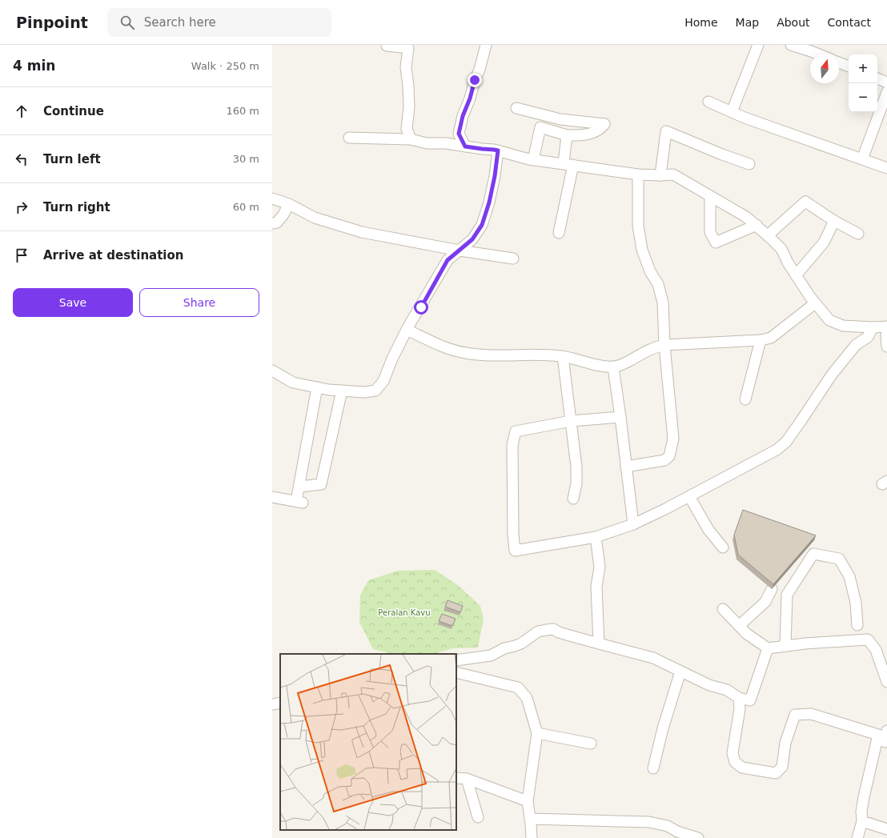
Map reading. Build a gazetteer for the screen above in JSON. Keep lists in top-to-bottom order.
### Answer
{
  "parks": ["Peralan Kavu"],
  "north": "top",
  "page": {
    "header": "Pinpoint",
    "search": "Search here",
    "nav": [
      "Home",
      "Map",
      "About",
      "Contact"
    ],
    "heading": ["4 min", "Walk · 250 m"],
    "map_buttons": ["+", "−"],
    "list": [
      ["Continue", "160 m"],
      ["Turn left", "30 m"],
      ["Turn right", "60 m"],
      "Arrive at destination"
    ],
    "buttons": ["Save", "Share"]
  }
}
